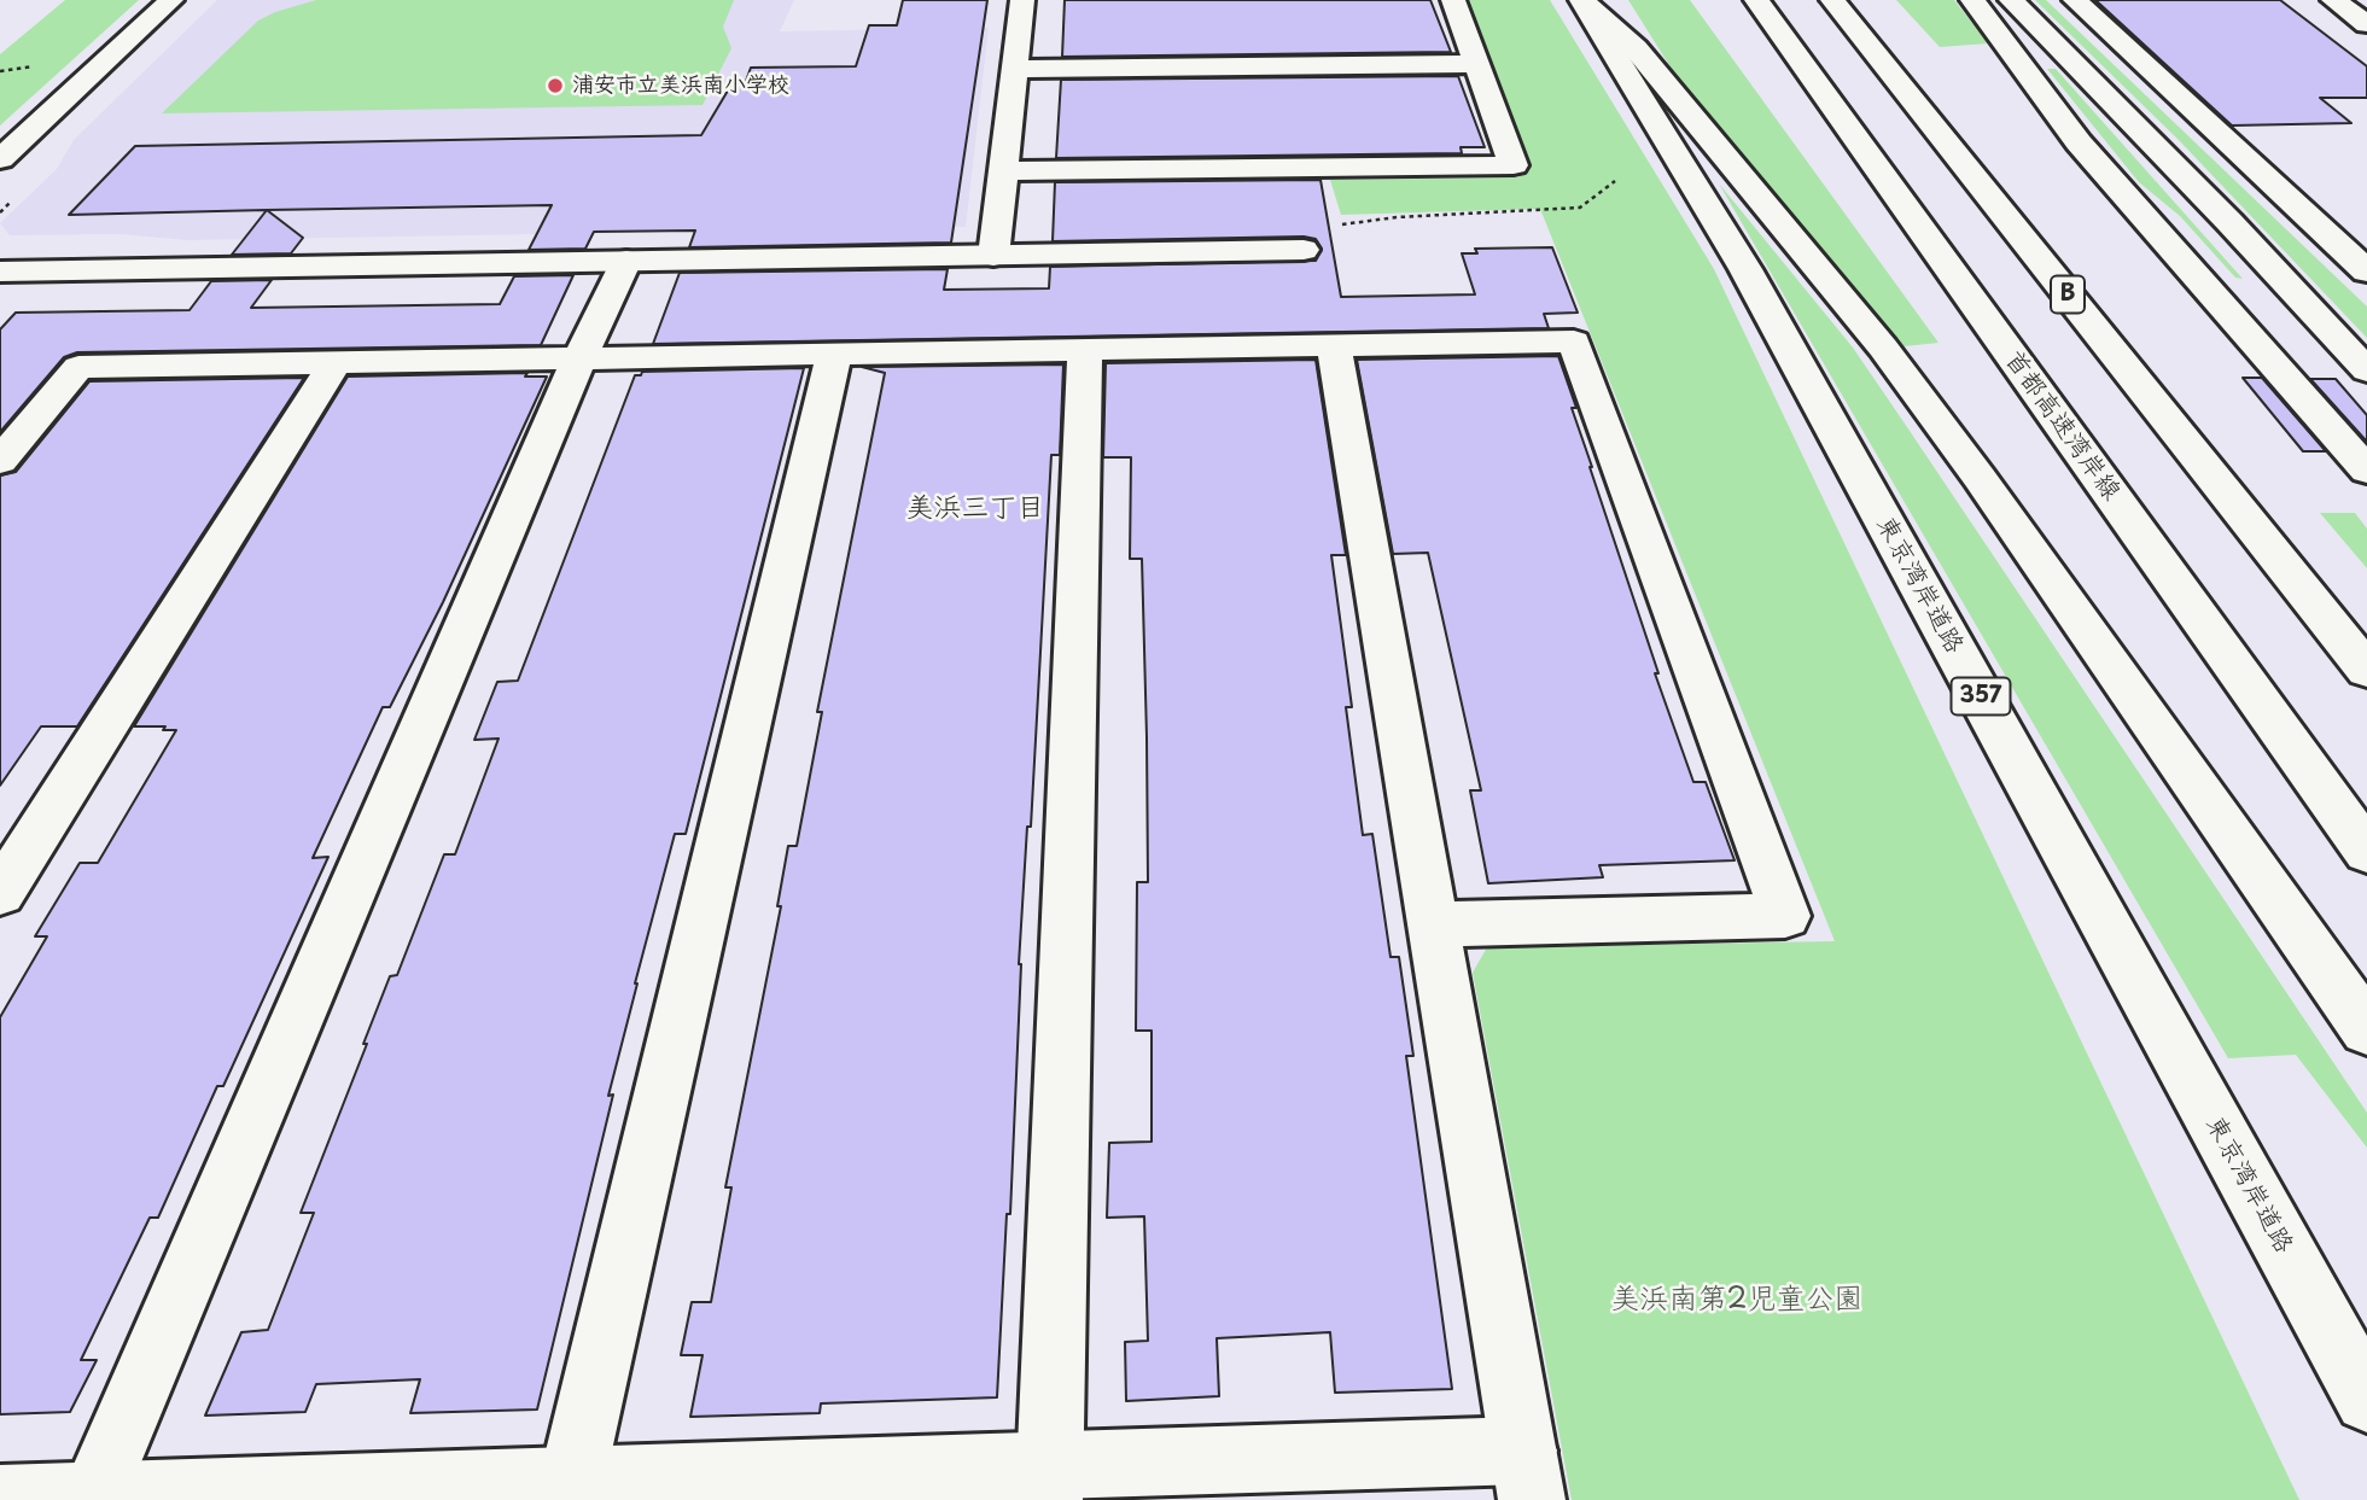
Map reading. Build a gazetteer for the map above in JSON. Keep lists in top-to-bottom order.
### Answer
{
  "streets": {
    "main road": [
      "B",
      "首都高速湾岸線",
      "東京湾岸道路",
      "357"
    ]
  },
  "districts": ["美浜三丁目"],
  "parks": ["美浜南第2児童公園"],
  "places": ["浦安市立美浜南小学校"]
}
